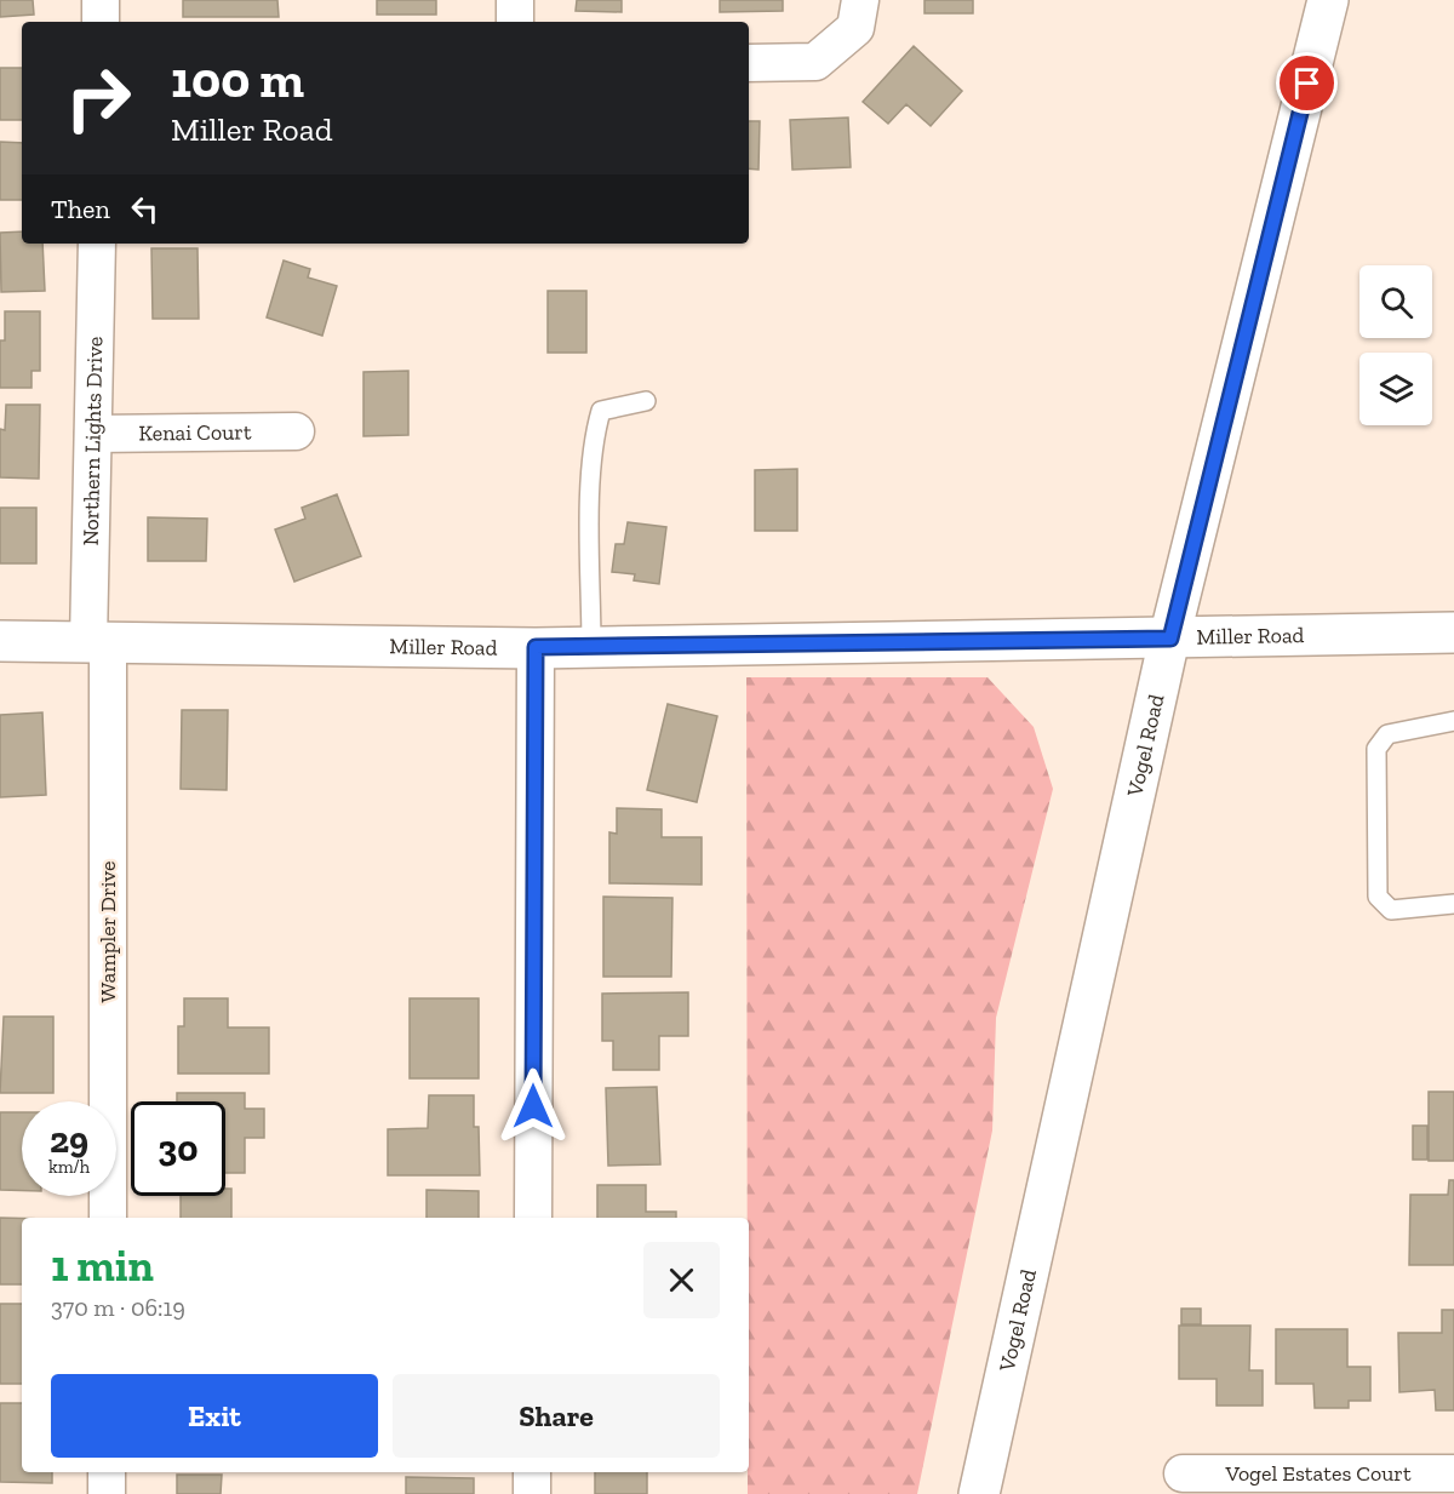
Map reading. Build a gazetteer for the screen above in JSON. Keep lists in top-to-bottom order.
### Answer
{
  "streets": {
    "main road": ["Miller Road", "Vogel Road"],
    "street": [
      "Kenai Court",
      "Northern Lights Drive",
      "Wampler Drive",
      "Vogel Estates Court"
    ]
  },
  "crossings": [
    ["Kenai Court", "Northern Lights Drive"],
    ["Northern Lights Drive", "Miller Road"],
    ["Northern Lights Drive", "Wampler Drive"],
    ["Miller Road", "Vogel Road"],
    ["Miller Road", "Wampler Drive"]
  ],
  "page": {
    "turn": ["100 m", "Miller Road"],
    "then": "Then",
    "speed": "29 km/h",
    "limit": "30",
    "heading": ["1 min", "370 m · 06:19"],
    "buttons": ["Exit", "Share"]
  }
}
